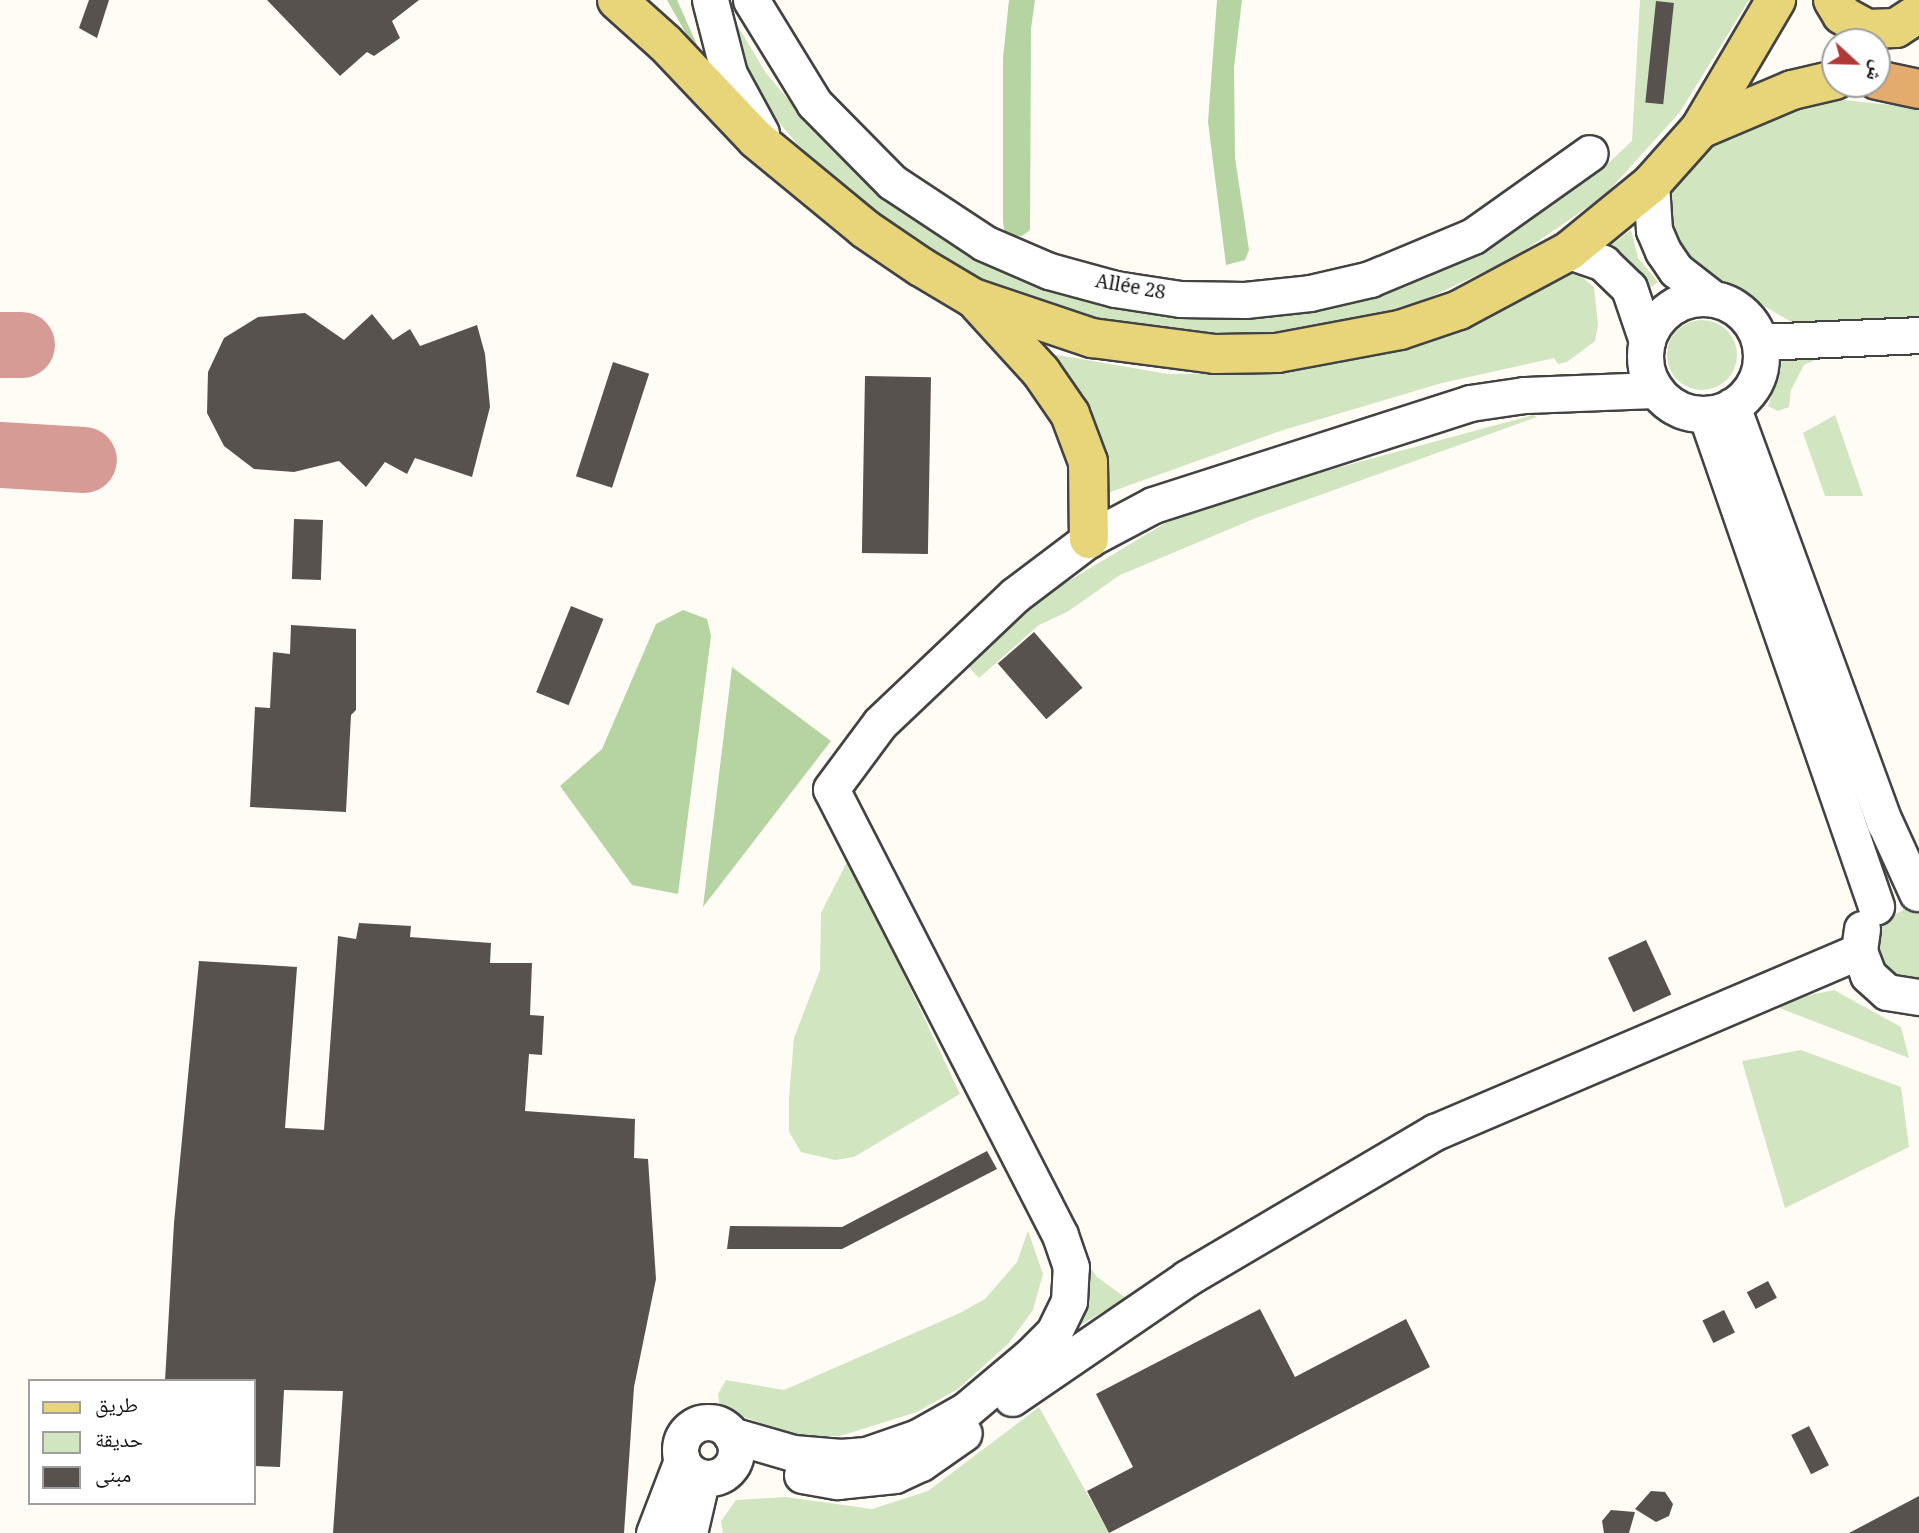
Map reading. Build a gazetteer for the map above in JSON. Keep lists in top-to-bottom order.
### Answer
{
  "streets": {
    "street": ["Allée 28"]
  },
  "legend": ["طريق", "حديقة", "مبنى"],
  "north": "right"
}
